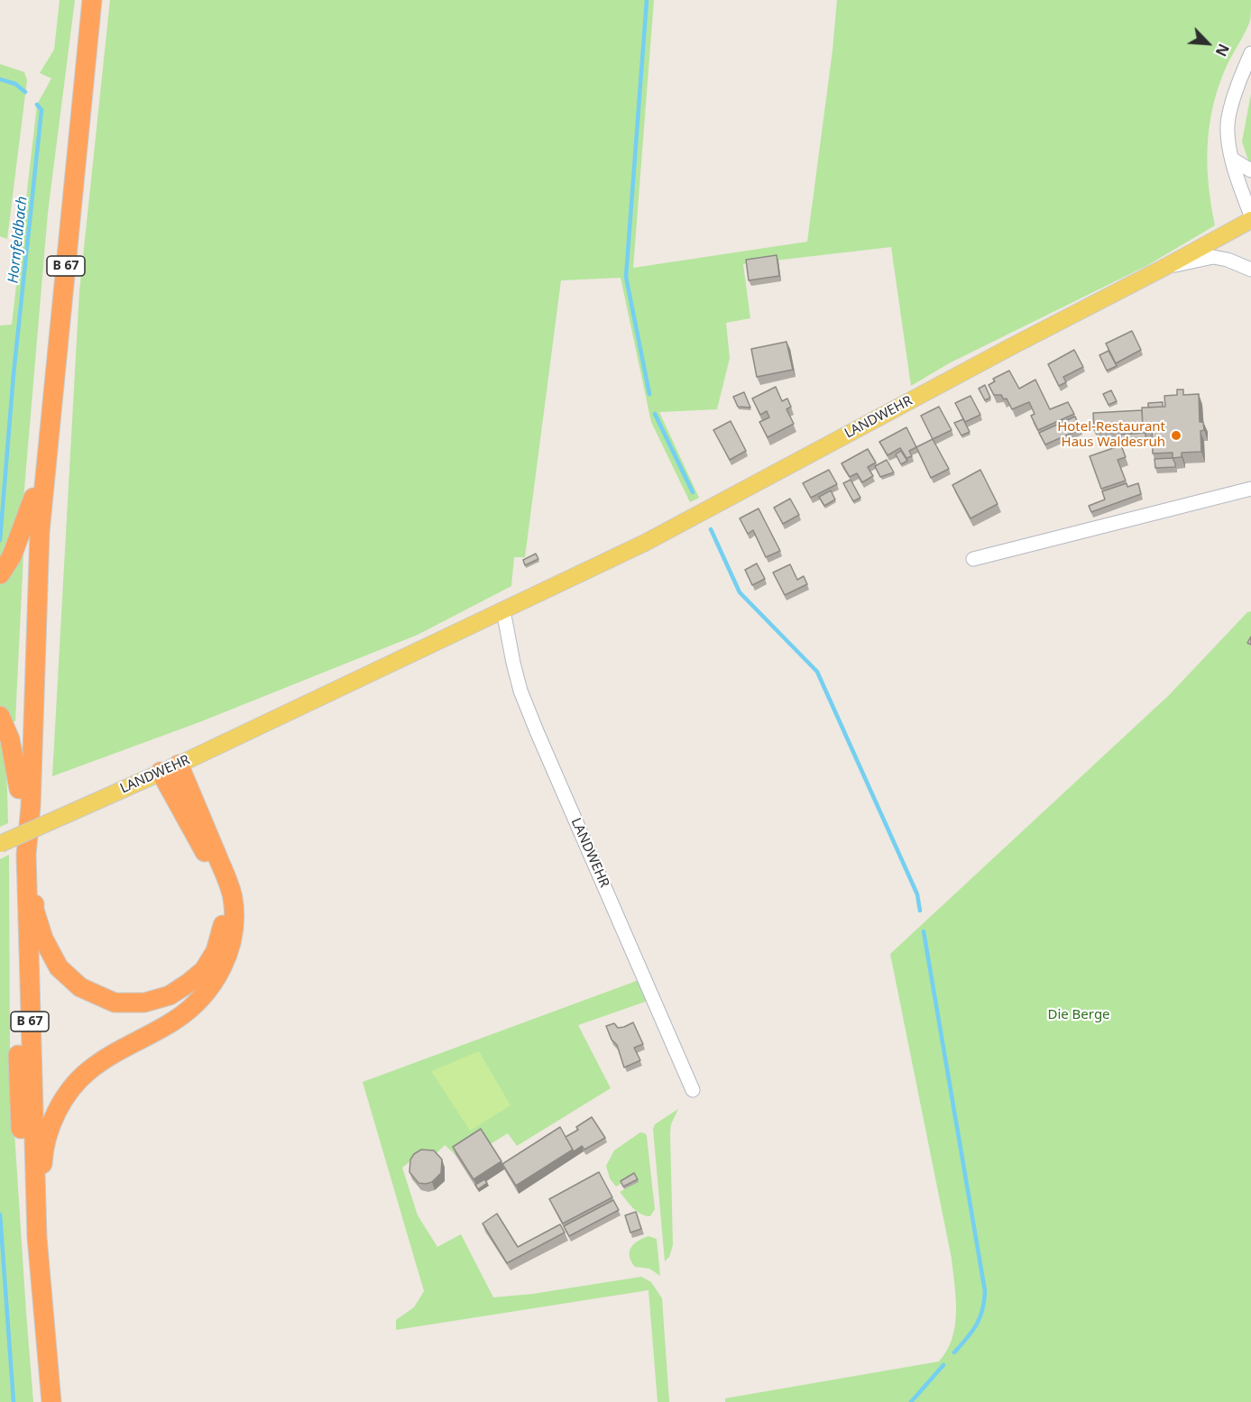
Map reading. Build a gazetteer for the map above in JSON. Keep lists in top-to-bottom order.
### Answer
{
  "streets": {
    "highway": ["B 67"],
    "main road": ["LANDWEHR"]
  },
  "water": ["Hornfeldbach"],
  "parks": ["Die Berge"],
  "places": ["Hotel-Restaurant Haus Waldesruh"],
  "north": "bottom right"
}
